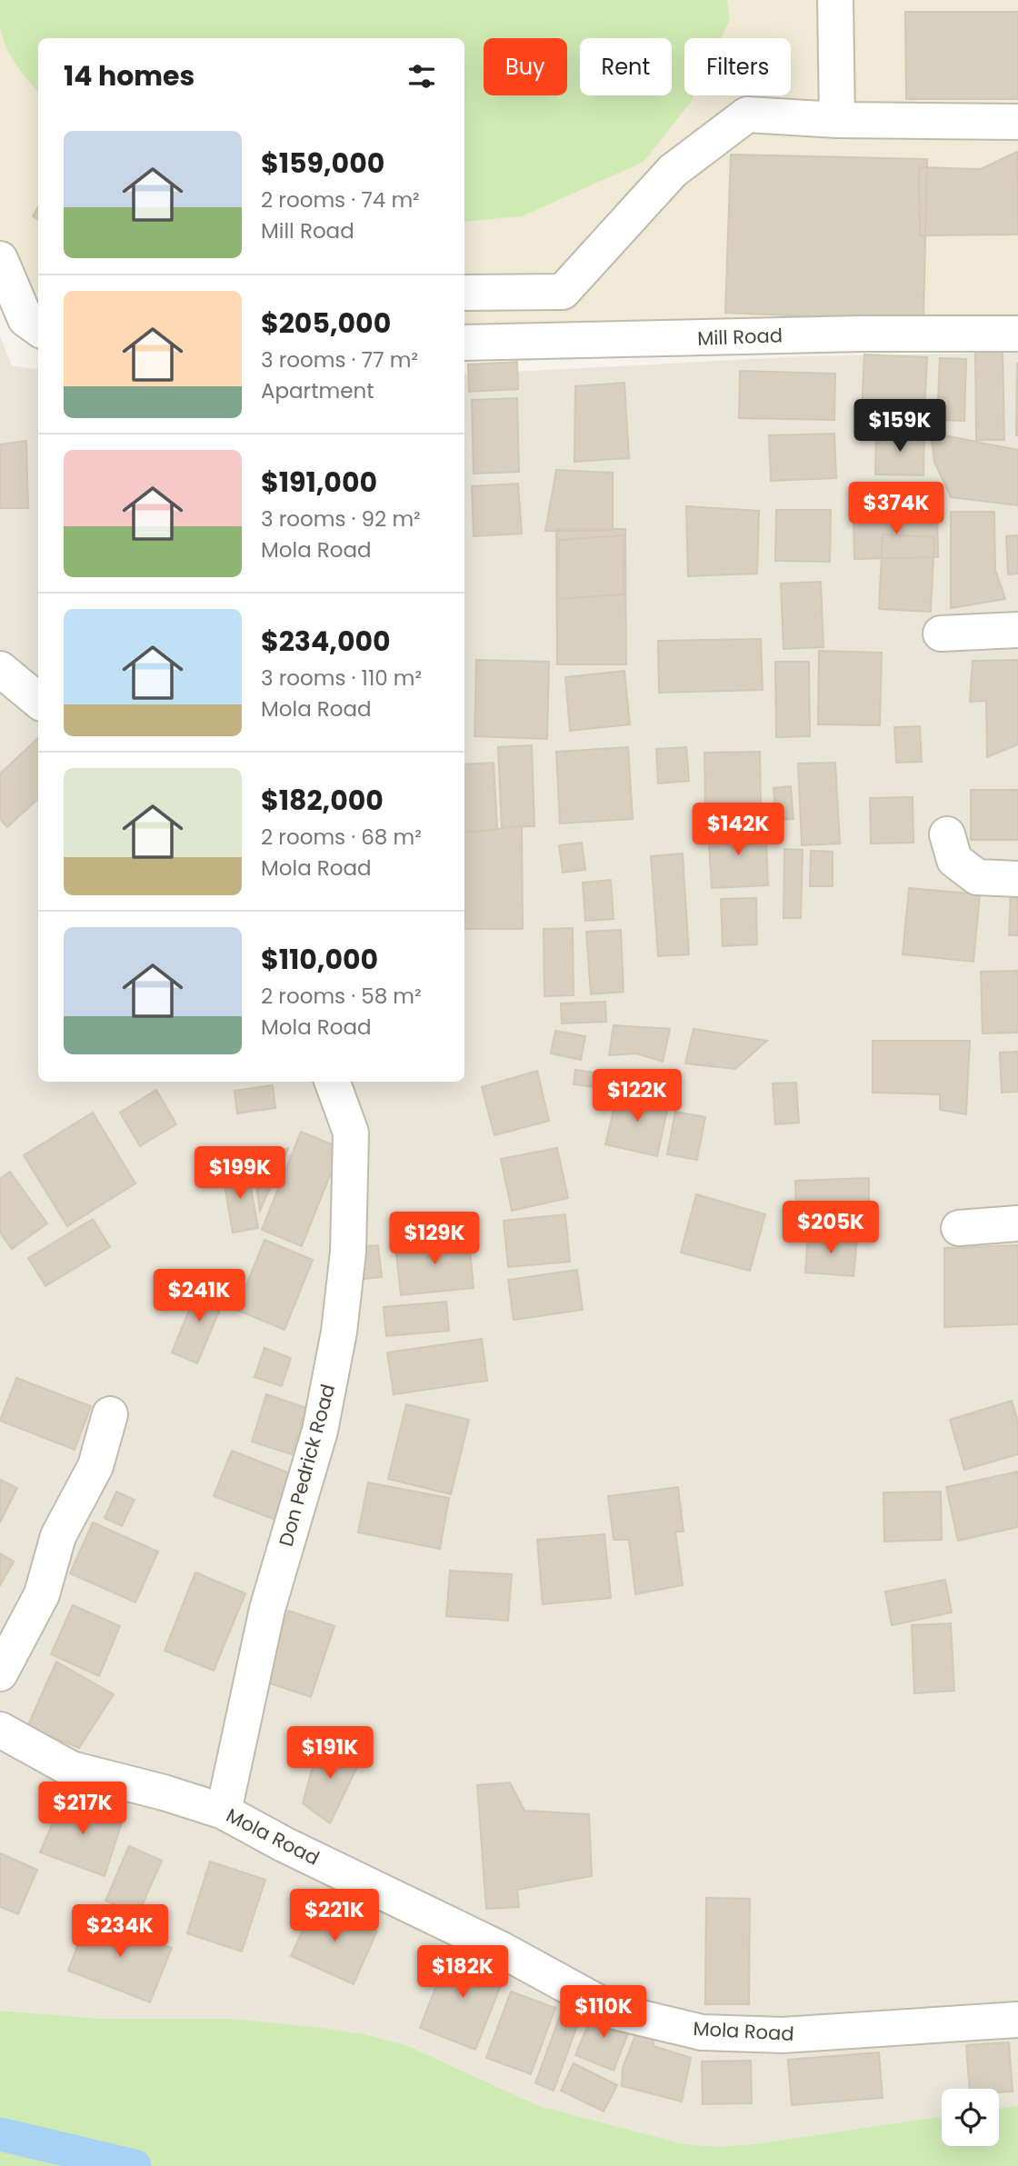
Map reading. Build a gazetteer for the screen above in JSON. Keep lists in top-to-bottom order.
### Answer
{
  "streets": {
    "street": ["Mill Road", "Don Pedrick Road", "Mola Road"]
  },
  "crossings": [
    ["Don Pedrick Road", "Mola Road"]
  ],
  "page": {
    "chip": ["Buy", "Rent", "Filters"],
    "heading": "14 homes",
    "list": [
      {
        "name": "$159,000",
        "note": "2 rooms · 74 m² · Mill Road"
      },
      {
        "name": "$205,000",
        "note": "3 rooms · 77 m² · Apartment"
      },
      {
        "name": "$191,000",
        "note": "3 rooms · 92 m² · Mola Road"
      },
      {
        "name": "$234,000",
        "note": "3 rooms · 110 m² · Mola Road"
      },
      {
        "name": "$182,000",
        "note": "2 rooms · 68 m² · Mola Road"
      },
      {
        "name": "$110,000",
        "note": "2 rooms · 58 m² · Mola Road"
      }
    ],
    "price": [
      "$159K",
      "$374K",
      "$142K",
      "$122K",
      "$199K",
      "$205K",
      "$129K",
      "$241K",
      "$191K",
      "$217K",
      "$221K",
      "$234K",
      "$182K",
      "$110K"
    ]
  }
}
